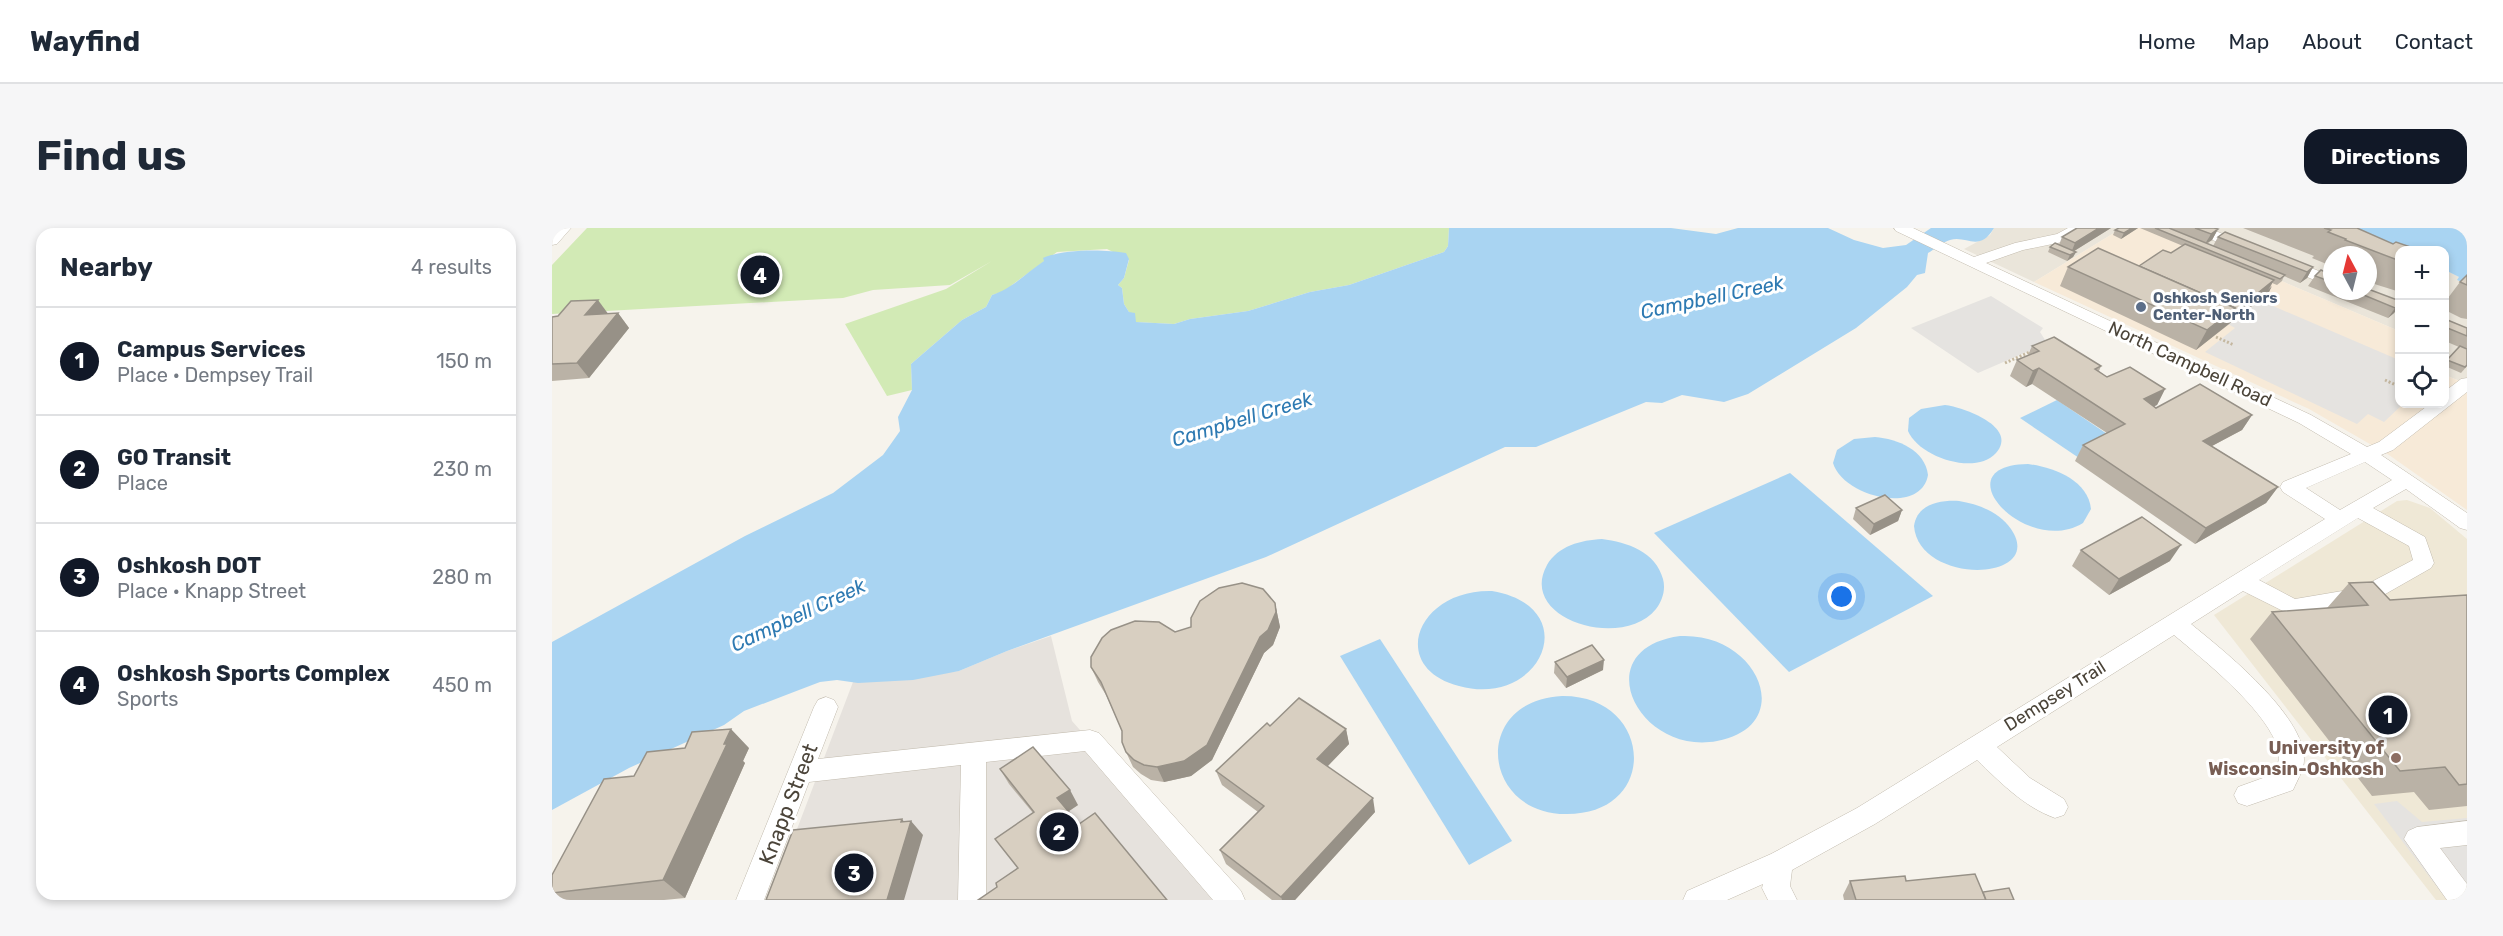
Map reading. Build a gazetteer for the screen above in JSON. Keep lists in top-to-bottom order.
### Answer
{
  "streets": {
    "street": ["North Campbell Road", "Dempsey Trail", "Knapp Street"]
  },
  "crossings": [
    ["North Campbell Road", "Dempsey Trail"]
  ],
  "water": ["Campbell Creek"],
  "places": ["Oshkosh Seniors Center-North", "University of Wisconsin-Oshkosh"],
  "north": "top",
  "page": {
    "header": "Wayfind",
    "nav": [
      "Home",
      "Map",
      "About",
      "Contact"
    ],
    "buttons": "Directions",
    "title": "Find us",
    "heading": ["Nearby", "4 results"],
    "map_buttons": ["+", "−"],
    "pins": [
      "4",
      "1",
      "2",
      "3"
    ],
    "list": [
      {
        "mark": "1",
        "name": "Campus Services",
        "note": "Place · Dempsey Trail",
        "value": "150 m"
      },
      {
        "mark": "2",
        "name": "GO Transit",
        "note": "Place",
        "value": "230 m"
      },
      {
        "mark": "3",
        "name": "Oshkosh DOT",
        "note": "Place · Knapp Street",
        "value": "280 m"
      },
      {
        "mark": "4",
        "name": "Oshkosh Sports Complex",
        "note": "Sports",
        "value": "450 m"
      }
    ]
  }
}
